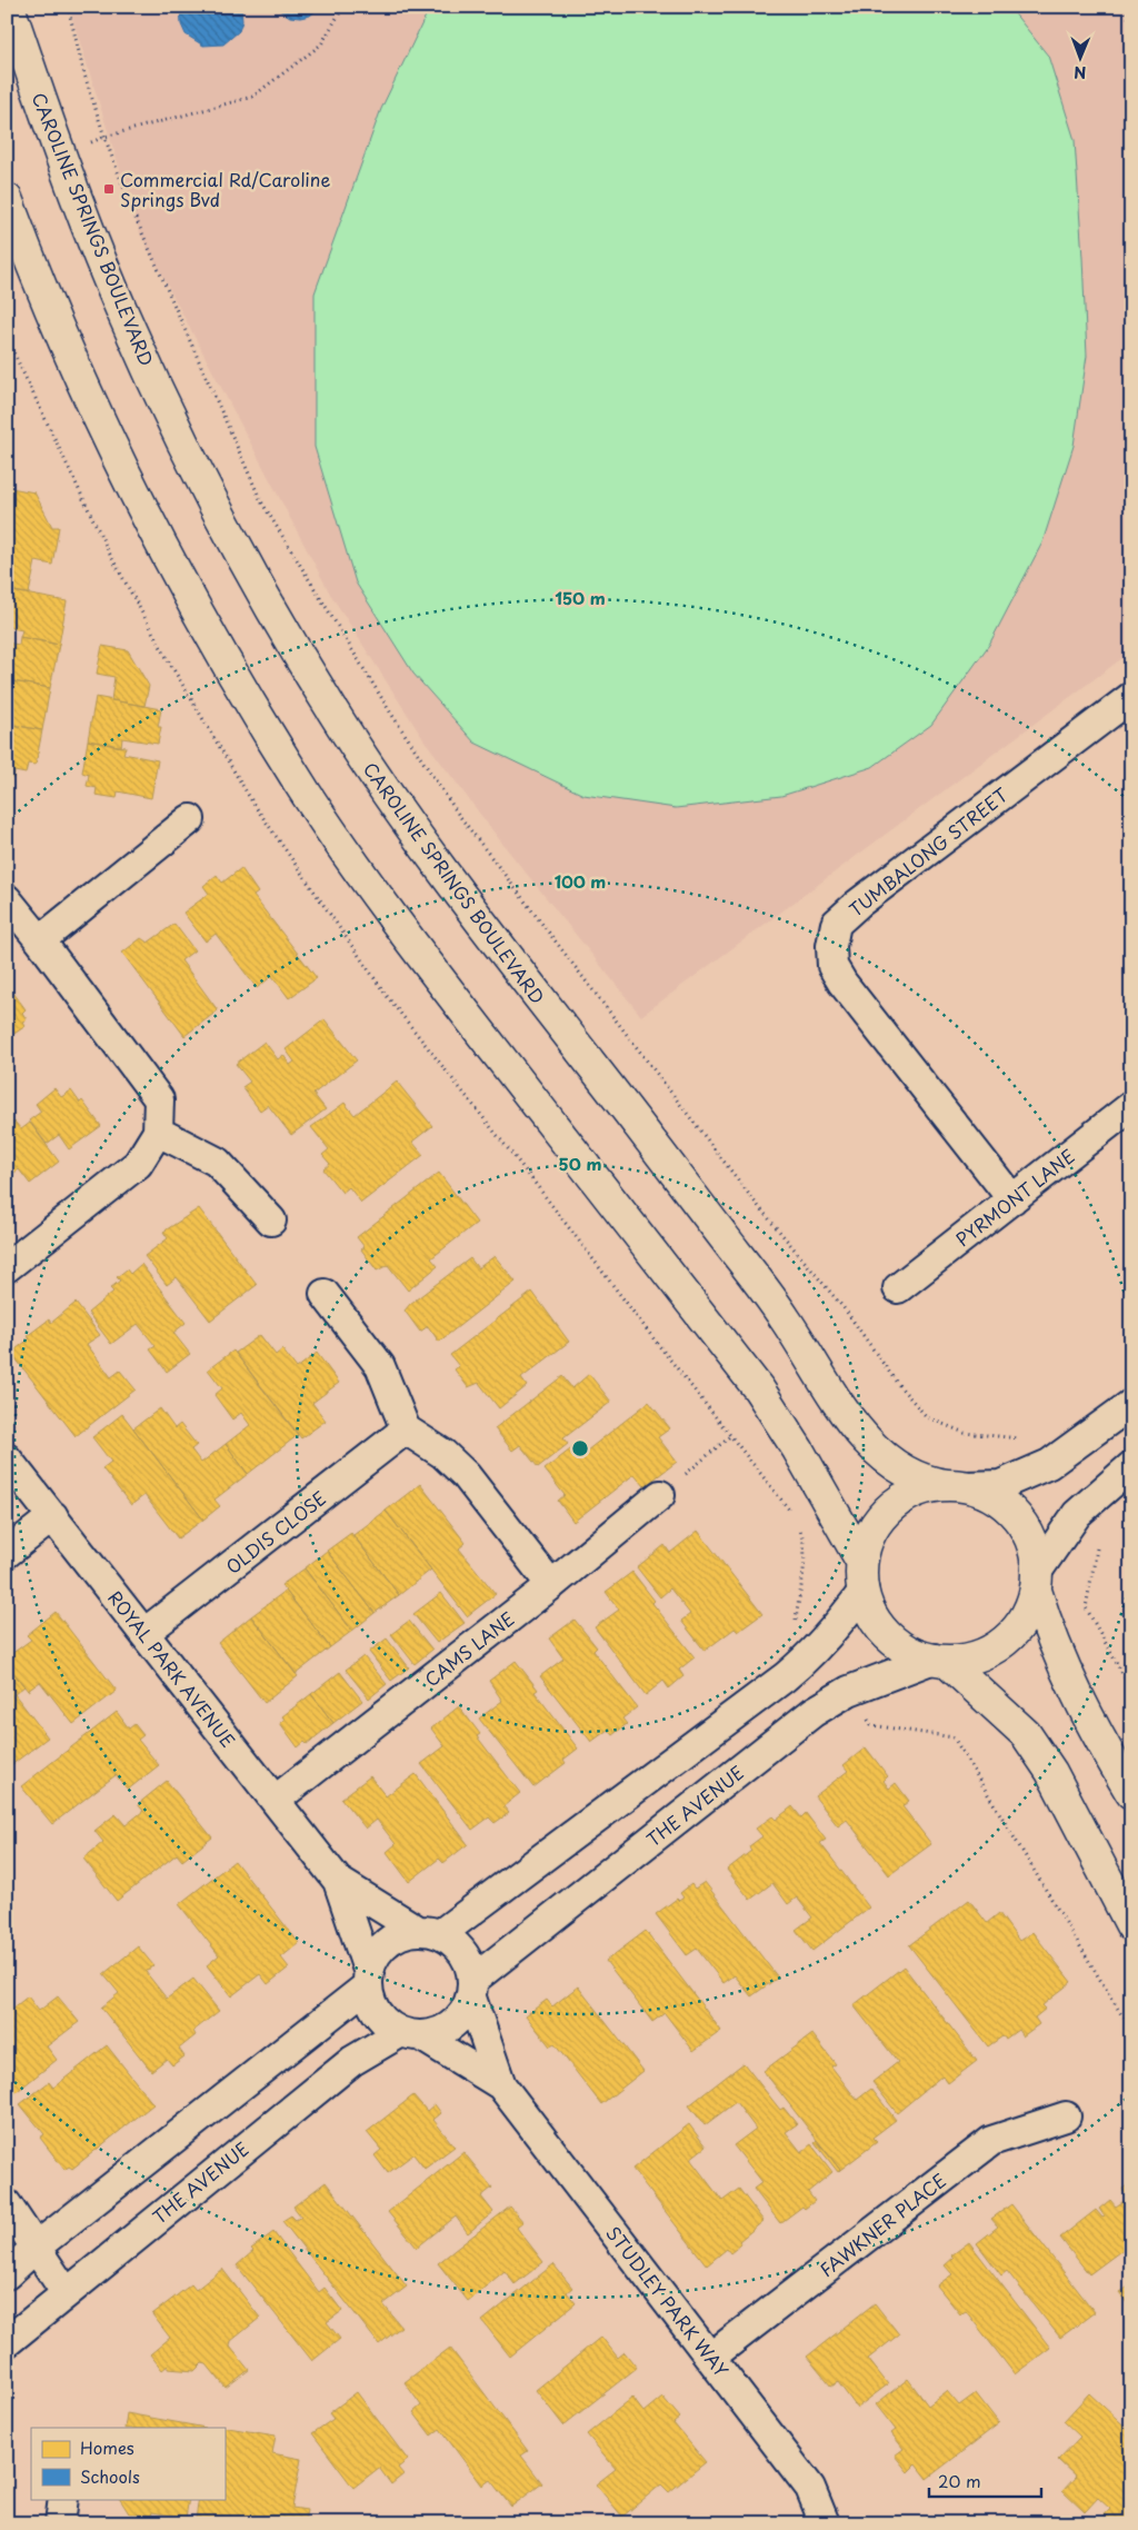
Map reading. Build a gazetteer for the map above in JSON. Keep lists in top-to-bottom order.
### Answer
{
  "streets": {
    "main road": ["CAROLINE SPRINGS BOULEVARD"],
    "street": [
      "TUMBALONG STREET",
      "PYRMONT LANE",
      "OLDIS CLOSE",
      "CAMS LANE",
      "ROYAL PARK AVENUE",
      "THE AVENUE",
      "FAWKNER PLACE",
      "STUDLEY PARK WAY"
    ]
  },
  "crossings": [
    ["CAROLINE SPRINGS BOULEVARD", "THE AVENUE"],
    ["TUMBALONG STREET", "PYRMONT LANE"],
    ["OLDIS CLOSE", "ROYAL PARK AVENUE"],
    ["CAMS LANE", "ROYAL PARK AVENUE"],
    ["ROYAL PARK AVENUE", "THE AVENUE"],
    ["ROYAL PARK AVENUE", "STUDLEY PARK WAY"],
    ["THE AVENUE", "STUDLEY PARK WAY"],
    ["FAWKNER PLACE", "STUDLEY PARK WAY"]
  ],
  "places": {
    "transit": ["Commercial Rd/Caroline Springs Bvd"]
  },
  "legend": ["Homes", "Schools"],
  "scale_bar": "20 m",
  "north": "bottom",
  "rings": ["150 m", "100 m", "50 m"]
}
